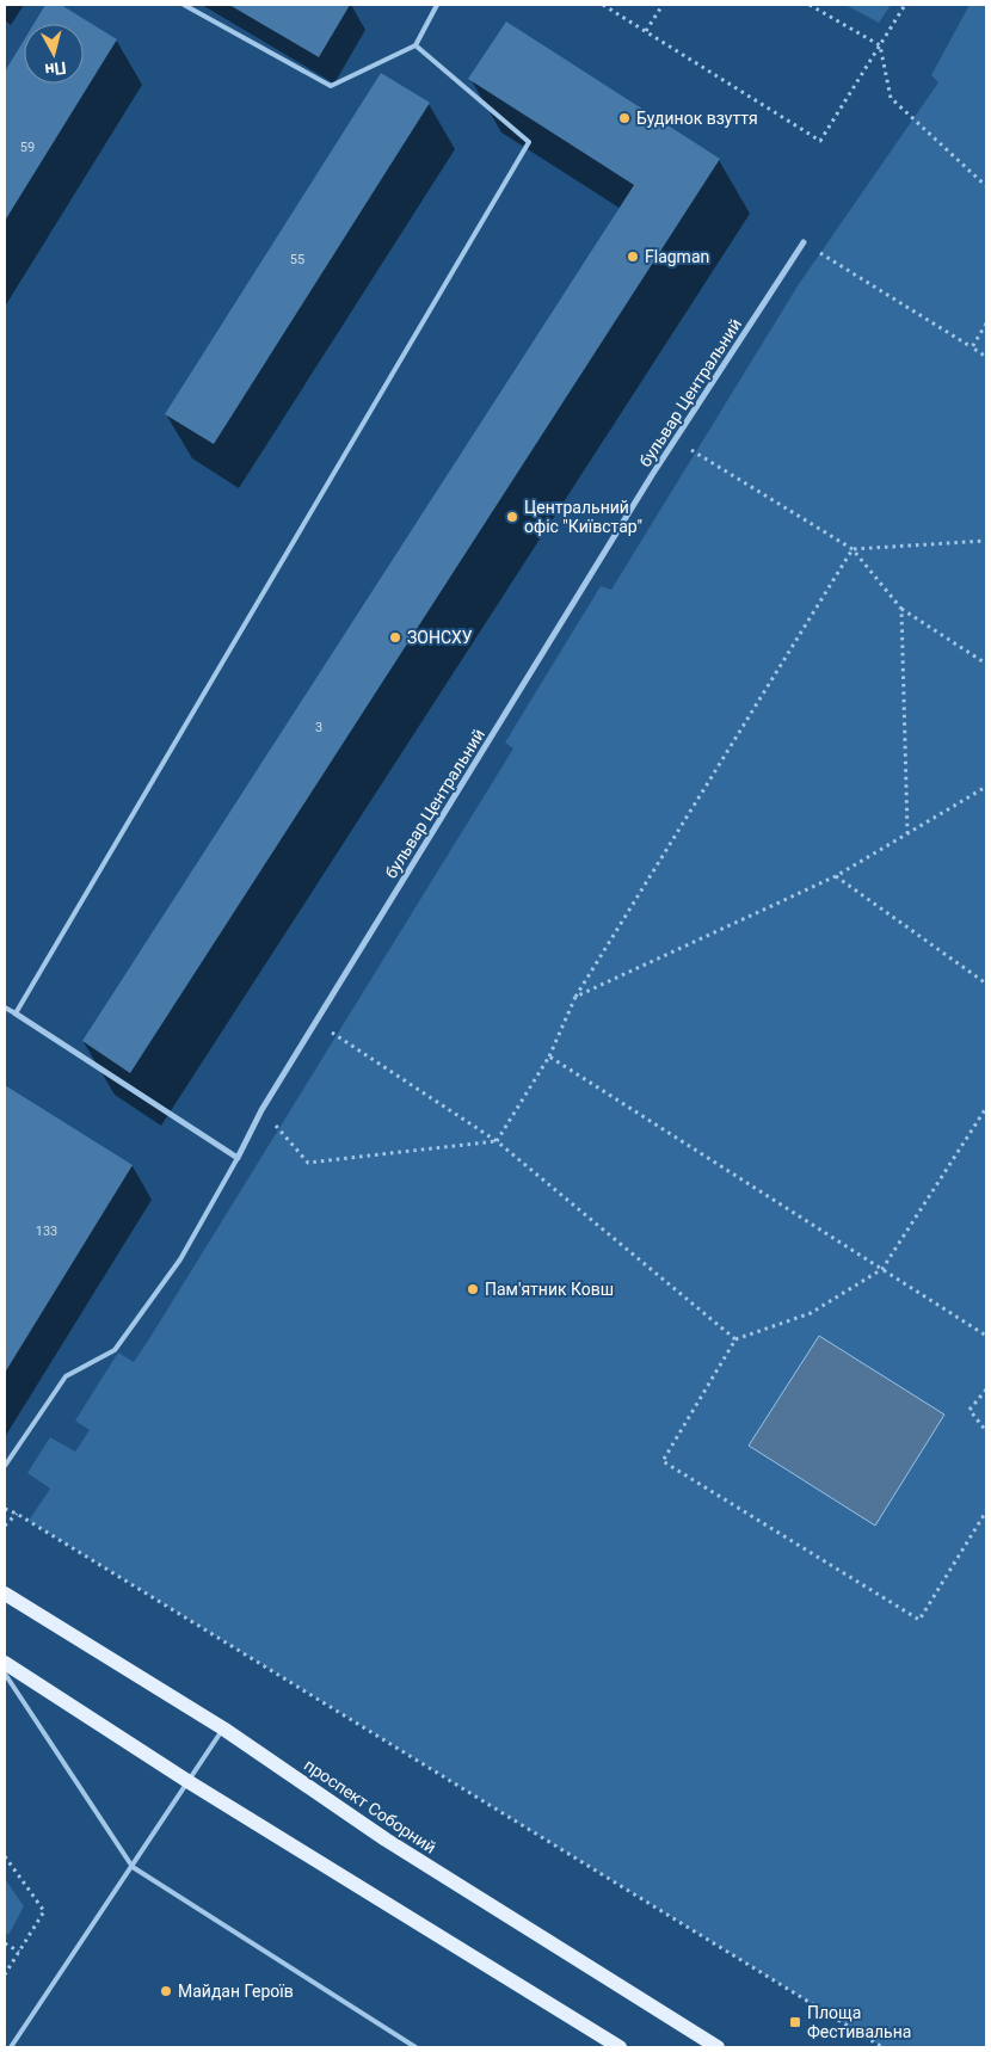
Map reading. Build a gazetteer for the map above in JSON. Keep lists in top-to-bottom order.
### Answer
{
  "streets": {
    "main road": ["проспект Соборний"],
    "street": ["бульвар Центральний"]
  },
  "places": {
    "other": [
      "Будинок взуття",
      "Flagman",
      "Центральний офіс \"Київстар\"",
      "ЗОНСХУ",
      "Пам'ятник Ковш",
      "Майдан Героїв"
    ],
    "transit": ["Площа Фестивальна"]
  },
  "house_numbers": [
    "59",
    "55",
    "3",
    "133"
  ],
  "north": "bottom"
}
